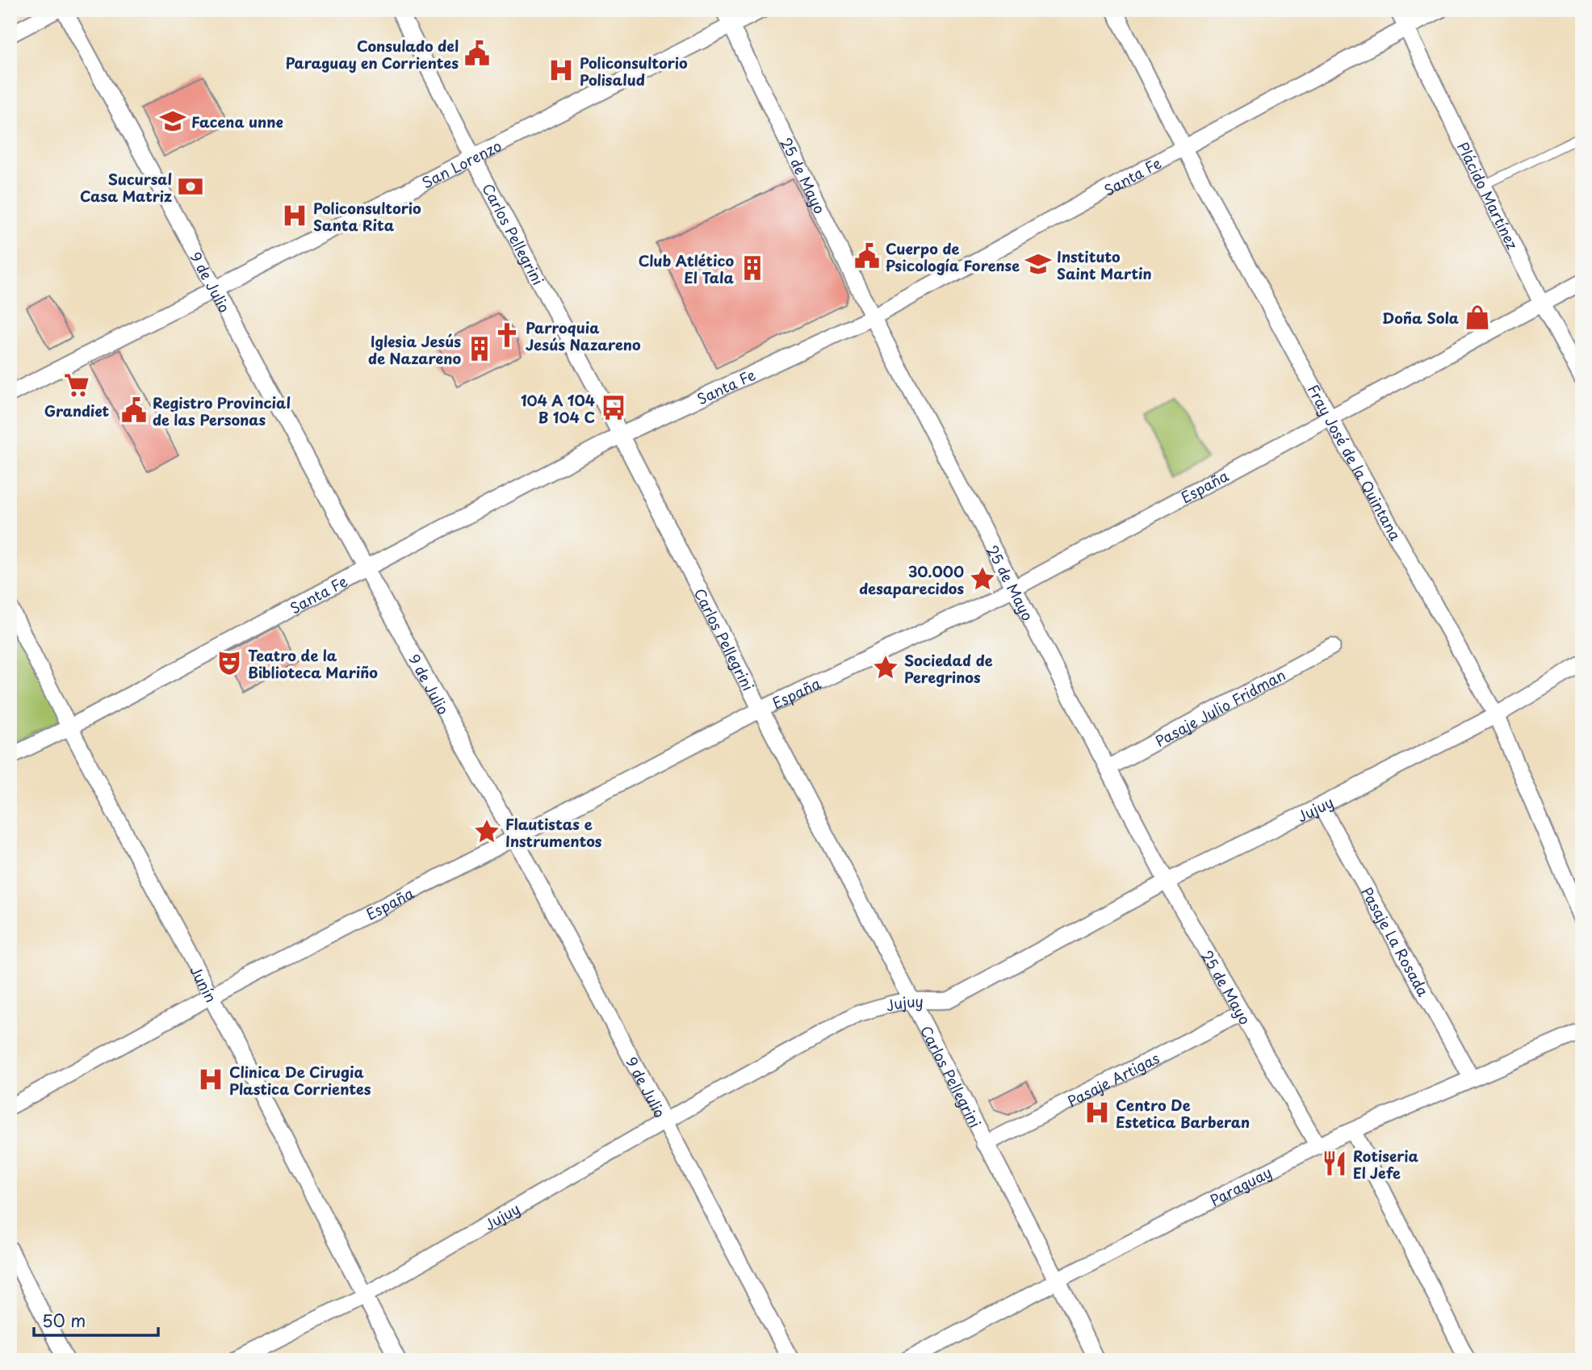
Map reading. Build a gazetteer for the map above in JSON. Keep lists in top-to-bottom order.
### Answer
{
  "streets": {
    "street": [
      "San Lorenzo",
      "25 de Mayo",
      "Santa Fe",
      "Plácido Martínez",
      "Carlos Pellegrini",
      "9 de Julio",
      "Fray José de la Quintana",
      "España",
      "Pasaje Julio Fridman",
      "Jujuy",
      "Pasaje La Rosada",
      "Junín",
      "Pasaje Artigas",
      "Paraguay"
    ]
  },
  "crossings": [
    ["San Lorenzo", "25 de Mayo"],
    ["San Lorenzo", "Carlos Pellegrini"],
    ["San Lorenzo", "9 de Julio"],
    ["25 de Mayo", "Santa Fe"],
    ["25 de Mayo", "España"],
    ["25 de Mayo", "Pasaje Julio Fridman"],
    ["25 de Mayo", "Jujuy"],
    ["25 de Mayo", "Pasaje Artigas"],
    ["25 de Mayo", "Paraguay"],
    ["Santa Fe", "Plácido Martínez"],
    ["Santa Fe", "Carlos Pellegrini"],
    ["Santa Fe", "9 de Julio"],
    ["Santa Fe", "Fray José de la Quintana"],
    ["Santa Fe", "Junín"],
    ["Plácido Martínez", "España"],
    ["Carlos Pellegrini", "España"],
    ["Carlos Pellegrini", "Jujuy"],
    ["Carlos Pellegrini", "Pasaje Artigas"],
    ["Carlos Pellegrini", "Paraguay"],
    ["9 de Julio", "España"],
    ["9 de Julio", "Jujuy"],
    ["Fray José de la Quintana", "España"],
    ["Fray José de la Quintana", "Jujuy"],
    ["España", "Junín"],
    ["Jujuy", "Pasaje La Rosada"],
    ["Jujuy", "Junín"],
    ["Pasaje La Rosada", "Paraguay"]
  ],
  "places": {
    "public building": ["Consulado del Paraguay en Corrientes", "Cuerpo de Psicología Forense", "Registro Provincial de las Personas"],
    "hospital": [
      "Policonsultorio Polisalud",
      "Policonsultorio Santa Rita",
      "Clinica De Cirugia Plastica Corrientes",
      "Centro De Estetica Barberan"
    ],
    "school or university": ["Facena unne", "Instituto Saint Martin"],
    "bank": ["Sucursal Casa Matriz"],
    "building": ["Club Atlético El Tala", "Iglesia Jesús de Nazareno"],
    "shop": ["Doña Sola"],
    "church": ["Parroquia Jesús Nazareno"],
    "supermarket": ["Grandiet"],
    "bus stop": ["104 A 104 B 104 C"],
    "place": ["30.000 desaparecidos", "Sociedad de Peregrinos", "Flautistas e Instrumentos"],
    "theatre": ["Teatro de la Biblioteca Mariño"],
    "restaurant": ["Rotiseria El Jefe"]
  },
  "scale_bar": "50 m"
}
